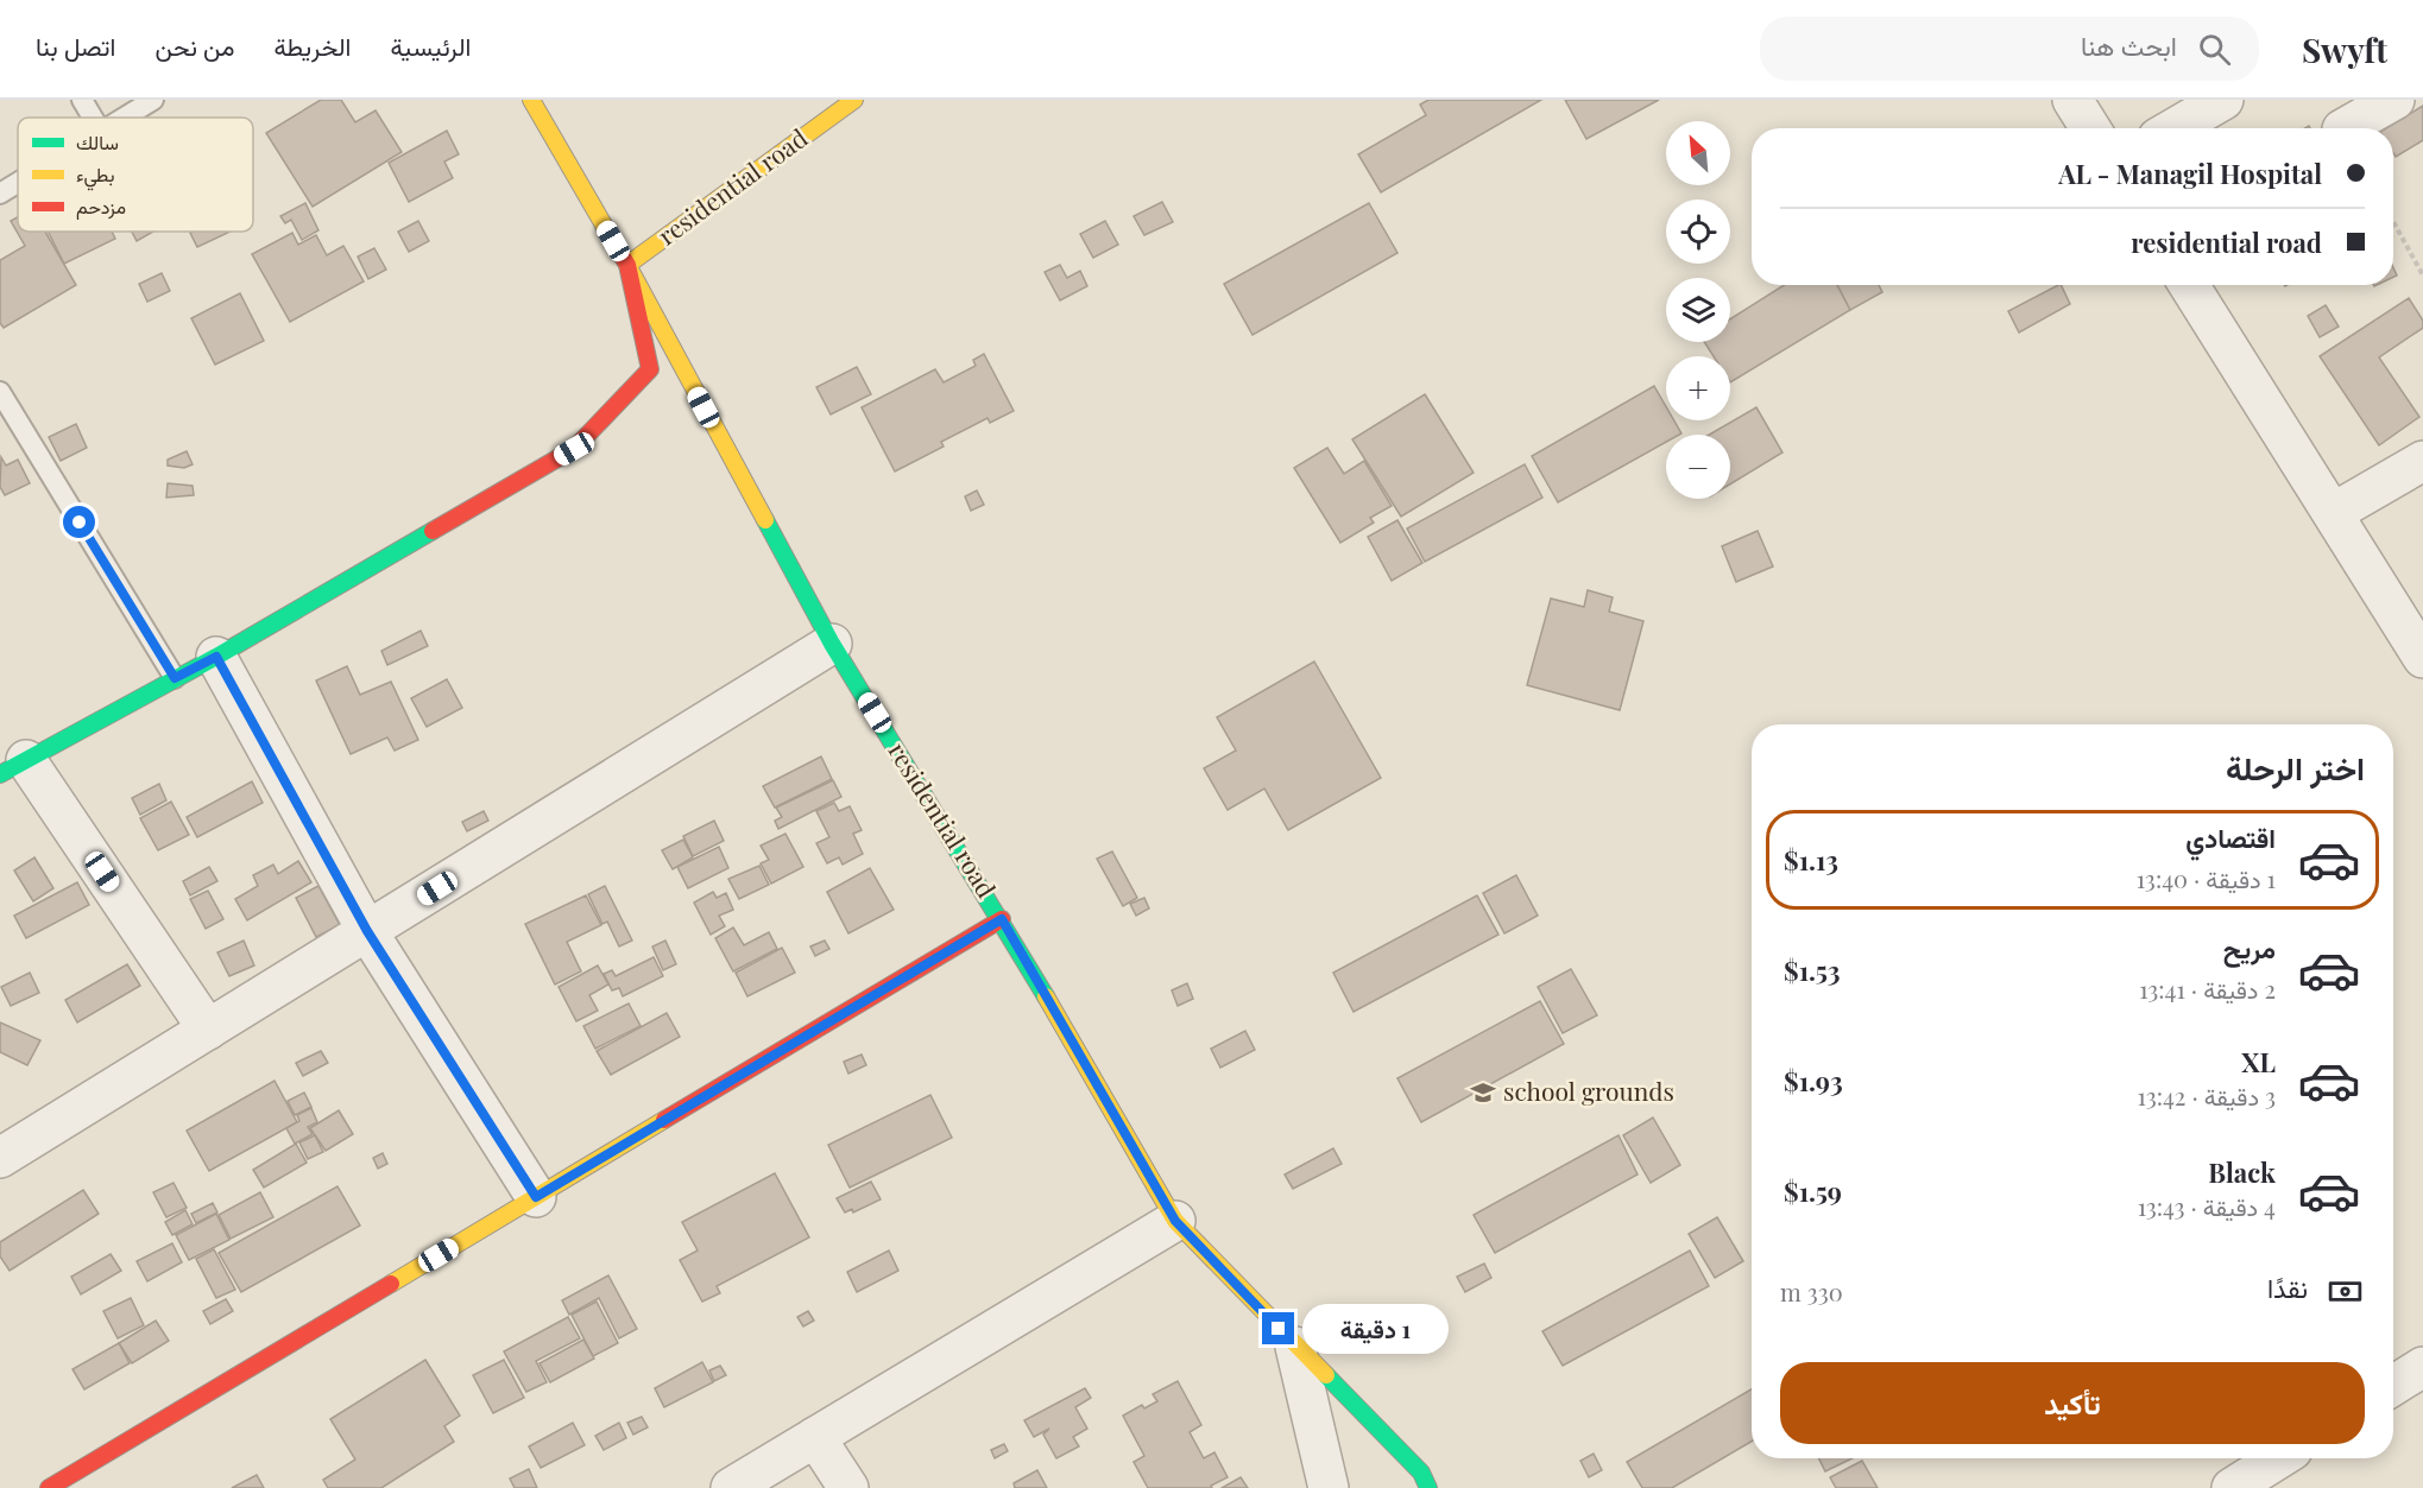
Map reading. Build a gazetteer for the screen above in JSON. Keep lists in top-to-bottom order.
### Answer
{
  "streets": {
    "street": ["residential road"]
  },
  "places": {
    "school or university": ["school grounds"]
  },
  "legend": ["سالك", "بطيء", "مزدحم"],
  "north": "top left",
  "page": {
    "header": "Swyft",
    "search": "ابحث هنا",
    "nav": [
      "الرئيسية",
      "الخريطة",
      "من نحن",
      "اتصل بنا"
    ],
    "map_buttons": ["+", "−"],
    "banner": ["AL - Managil Hospital", "residential road"],
    "heading": "اختر الرحلة",
    "list": [
      {
        "name": "اقتصادي",
        "note": "1 دقيقة · 13:40",
        "value": "$1.13"
      },
      {
        "name": "مريح",
        "note": "2 دقيقة · 13:41",
        "value": "$1.53"
      },
      {
        "name": "XL",
        "note": "3 دقيقة · 13:42",
        "value": "$1.93"
      },
      {
        "name": "Black",
        "note": "4 دقيقة · 13:43",
        "value": "$1.59"
      }
    ],
    "pay": ["نقدًا", "330 m"],
    "bubble": "1 دقيقة",
    "buttons": "تأكيد"
  }
}
